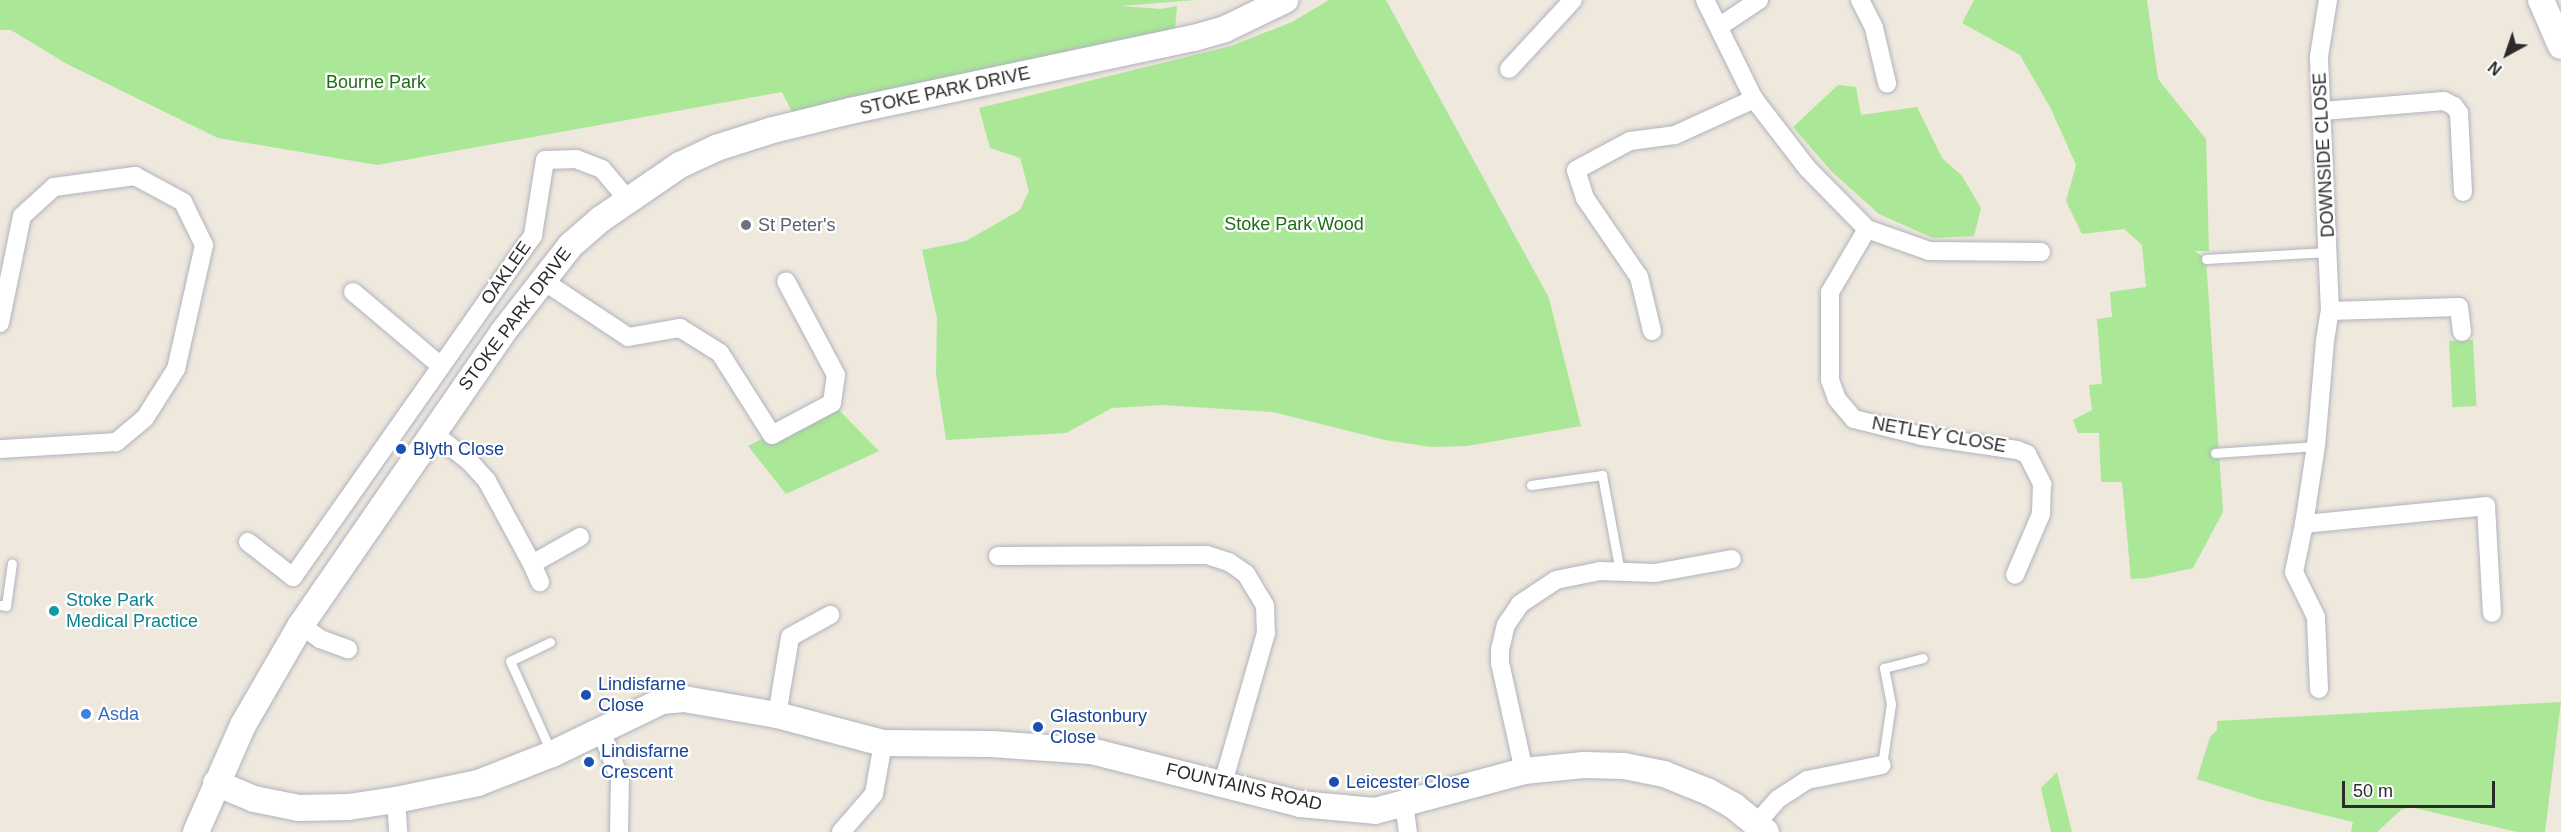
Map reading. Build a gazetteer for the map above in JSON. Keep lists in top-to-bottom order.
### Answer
{
  "streets": {
    "street": [
      "STOKE PARK DRIVE",
      "DOWNSIDE CLOSE",
      "OAKLEE",
      "NETLEY CLOSE",
      "FOUNTAINS ROAD"
    ]
  },
  "crossings": [
    ["STOKE PARK DRIVE", "OAKLEE"],
    ["STOKE PARK DRIVE", "FOUNTAINS ROAD"]
  ],
  "parks": ["Bourne Park", "Stoke Park Wood"],
  "places": [
    "St Peter's",
    "Blyth Close",
    "Stoke Park Medical Practice",
    "Lindisfarne Close",
    "Asda",
    "Glastonbury Close",
    "Lindisfarne Crescent",
    "Leicester Close"
  ],
  "scale_bar": "50 m",
  "north": "bottom left"
}
